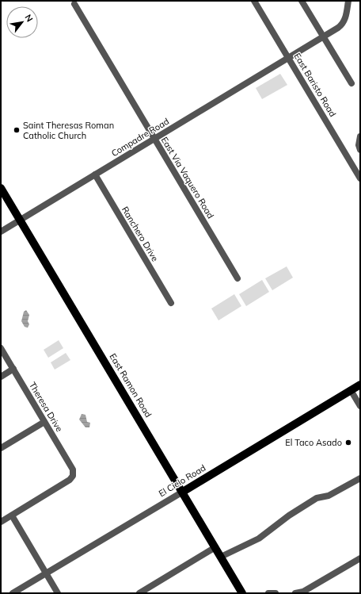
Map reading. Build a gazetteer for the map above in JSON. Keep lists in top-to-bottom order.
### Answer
{
  "streets": {
    "main road": ["East Ramon Road", "El Cielo Road"],
    "street": [
      "East Baristo Road",
      "Compadre Road",
      "East Via Vaquero Road",
      "Ranchero Drive",
      "Theresa Drive"
    ]
  },
  "crossings": [
    ["East Baristo Road", "Compadre Road"],
    ["Compadre Road", "East Via Vaquero Road"],
    ["Compadre Road", "Ranchero Drive"],
    ["Compadre Road", "East Ramon Road"],
    ["East Ramon Road", "El Cielo Road"]
  ],
  "places": ["Saint Theresas Roman Catholic Church", "El Taco Asado"],
  "north": "top right"
}
